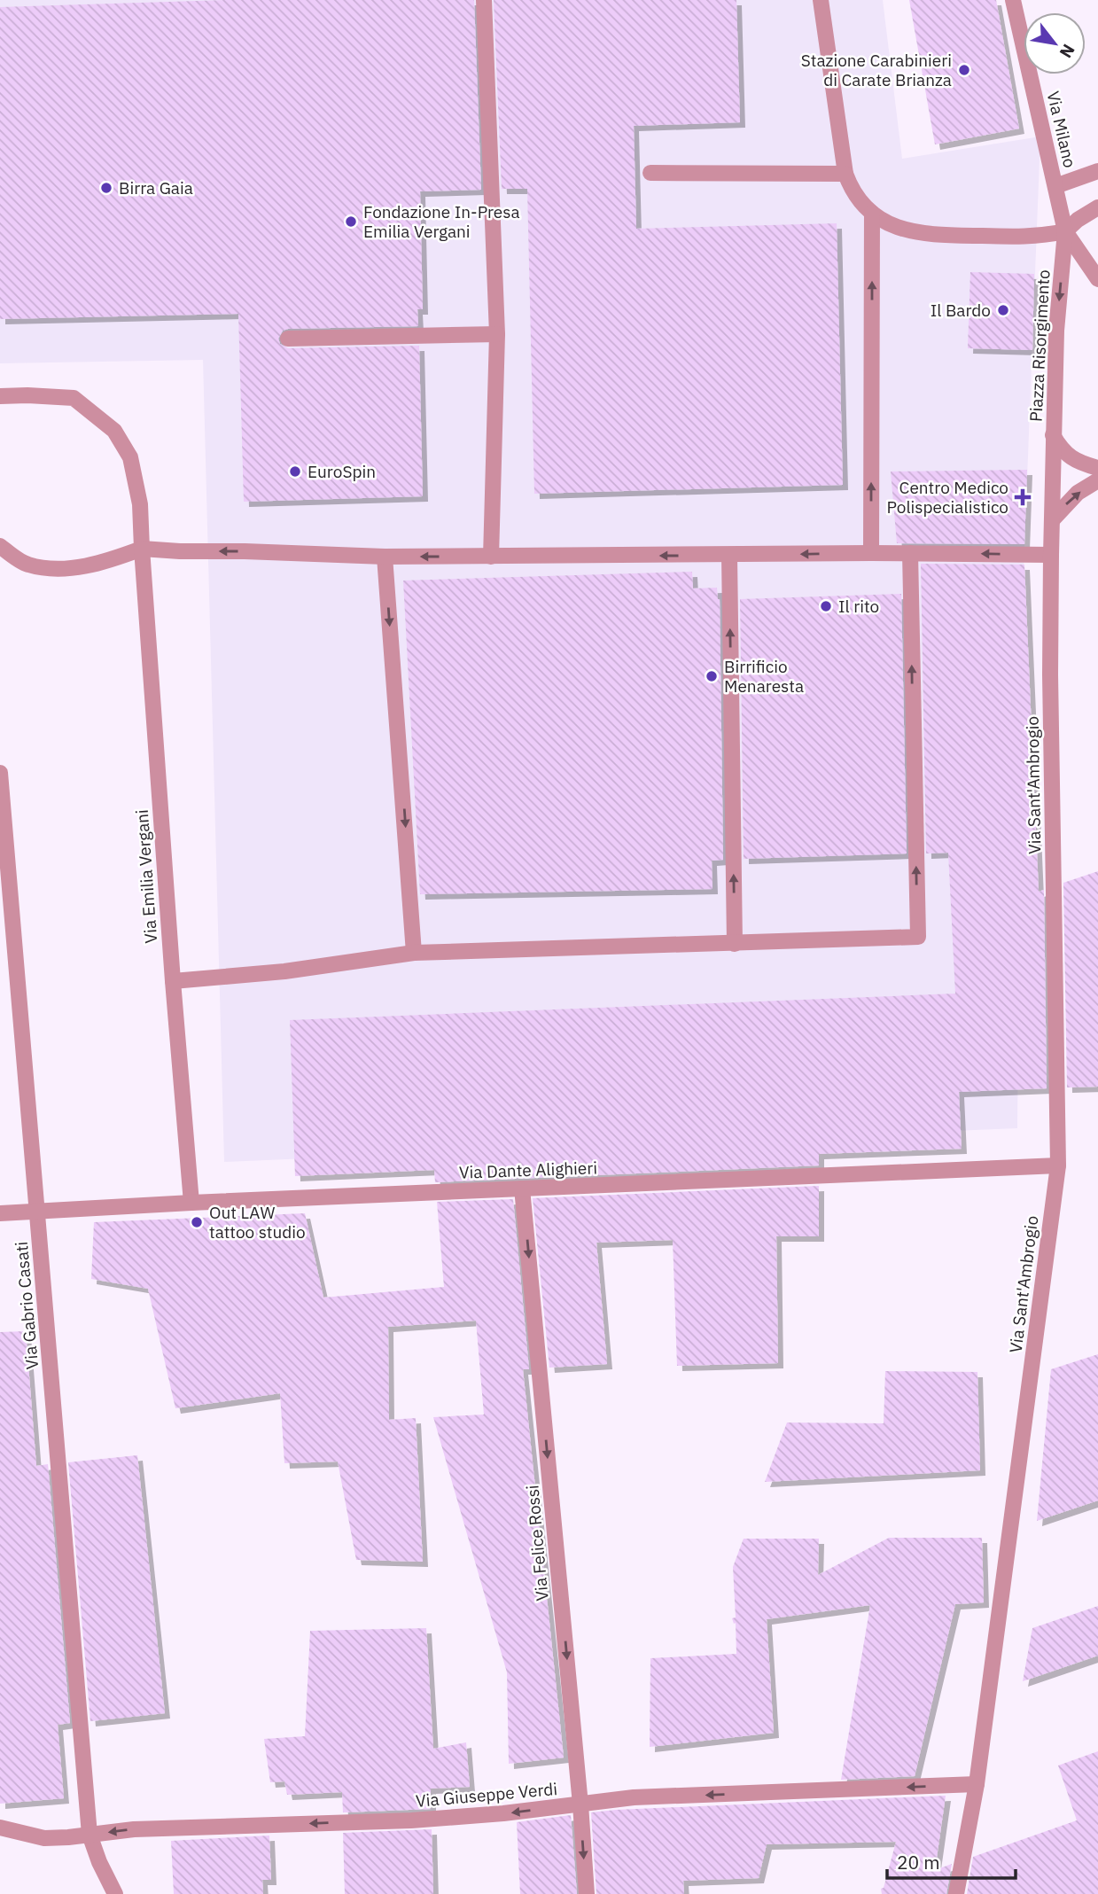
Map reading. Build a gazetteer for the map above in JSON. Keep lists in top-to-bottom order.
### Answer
{
  "streets": {
    "street": [
      "Via Milano",
      "Piazza Risorgimento",
      "Via Sant'Ambrogio",
      "Via Emilia Vergani",
      "Via Dante Alighieri",
      "Via Gabrio Casati",
      "Via Felice Rossi",
      "Via Giuseppe Verdi"
    ]
  },
  "crossings": [
    ["Via Milano", "Piazza Risorgimento"],
    ["Piazza Risorgimento", "Via Sant'Ambrogio"],
    ["Via Sant'Ambrogio", "Via Dante Alighieri"],
    ["Via Sant'Ambrogio", "Via Giuseppe Verdi"],
    ["Via Emilia Vergani", "Via Dante Alighieri"],
    ["Via Dante Alighieri", "Via Gabrio Casati"],
    ["Via Dante Alighieri", "Via Felice Rossi"],
    ["Via Gabrio Casati", "Via Giuseppe Verdi"],
    ["Via Felice Rossi", "Via Giuseppe Verdi"]
  ],
  "one_way": ["Piazza Risorgimento", "Via Felice Rossi", "Via Giuseppe Verdi"],
  "places": {
    "other": [
      "Stazione Carabinieri di Carate Brianza",
      "Birra Gaia",
      "Fondazione In-Presa Emilia Vergani",
      "Il Bardo",
      "EuroSpin",
      "Il rito",
      "Birrificio Menaresta",
      "Out LAW tattoo studio"
    ],
    "health": ["Centro Medico Polispecialistico"]
  },
  "scale_bar": "20 m",
  "north": "bottom right"
}
